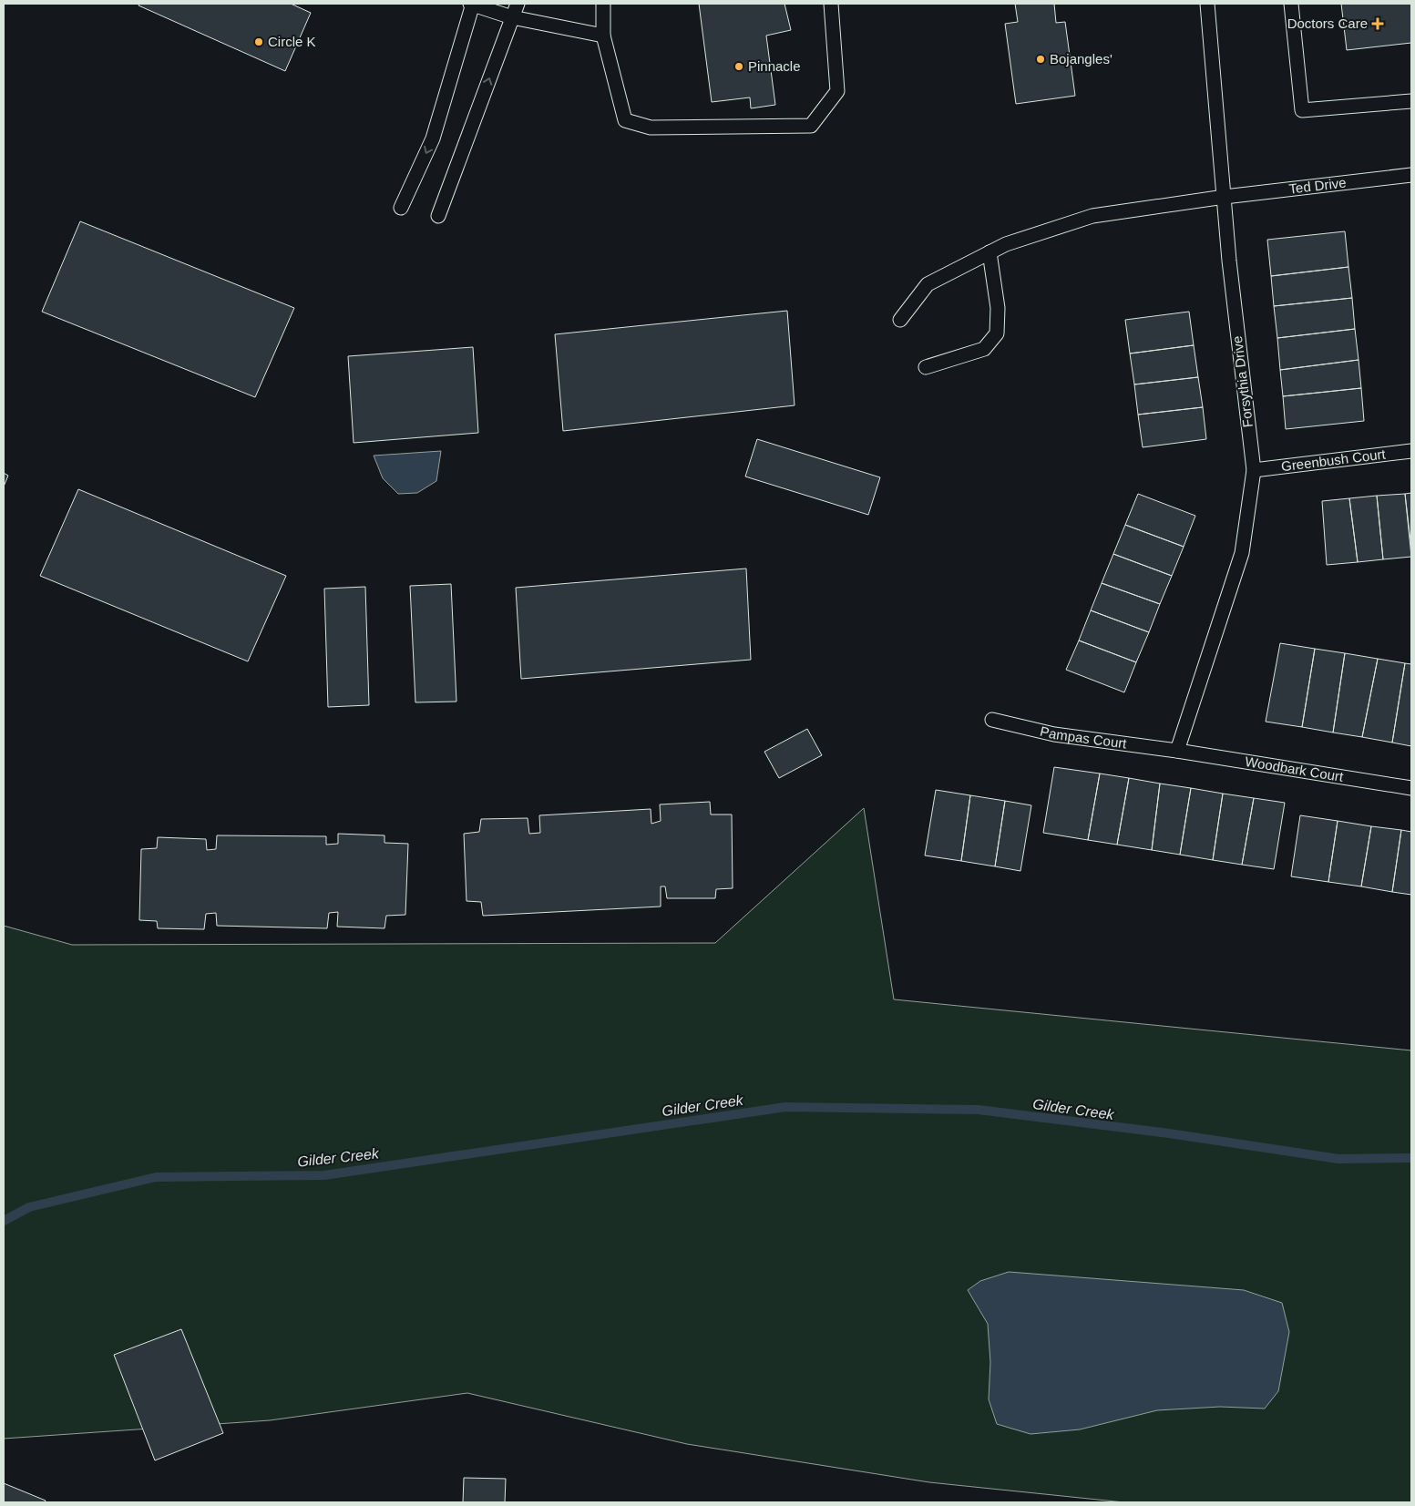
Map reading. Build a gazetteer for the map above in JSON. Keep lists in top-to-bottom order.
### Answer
{
  "streets": {
    "lane": [
      "Ted Drive",
      "Forsythia Drive",
      "Greenbush Court",
      "Pampas Court",
      "Woodbark Court"
    ]
  },
  "crossings": [
    ["Ted Drive", "Forsythia Drive"],
    ["Forsythia Drive", "Greenbush Court"],
    ["Forsythia Drive", "Pampas Court"],
    ["Forsythia Drive", "Woodbark Court"],
    ["Pampas Court", "Woodbark Court"]
  ],
  "water": ["Gilder Creek"],
  "places": {
    "health": ["Doctors Care"],
    "other": ["Circle K", "Bojangles'", "Pinnacle"]
  }
}
